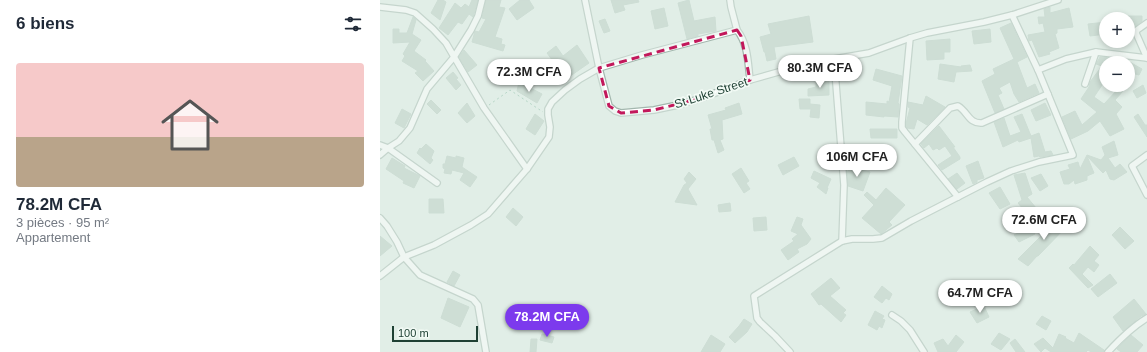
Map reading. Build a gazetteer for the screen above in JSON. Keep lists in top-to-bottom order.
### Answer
{
  "streets": {
    "street": ["St Luke Street"]
  },
  "scale_bar": "100 m",
  "page": {
    "heading": "6 biens",
    "map_buttons": ["+", "−"],
    "list": [
      {
        "name": "78.2M CFA",
        "note": "3 pièces · 95 m² · Appartement"
      }
    ],
    "price": [
      "80.3M CFA",
      "72.3M CFA",
      "106M CFA",
      "72.6M CFA",
      "64.7M CFA",
      "78.2M CFA"
    ],
    "scale": "100 m"
  }
}
